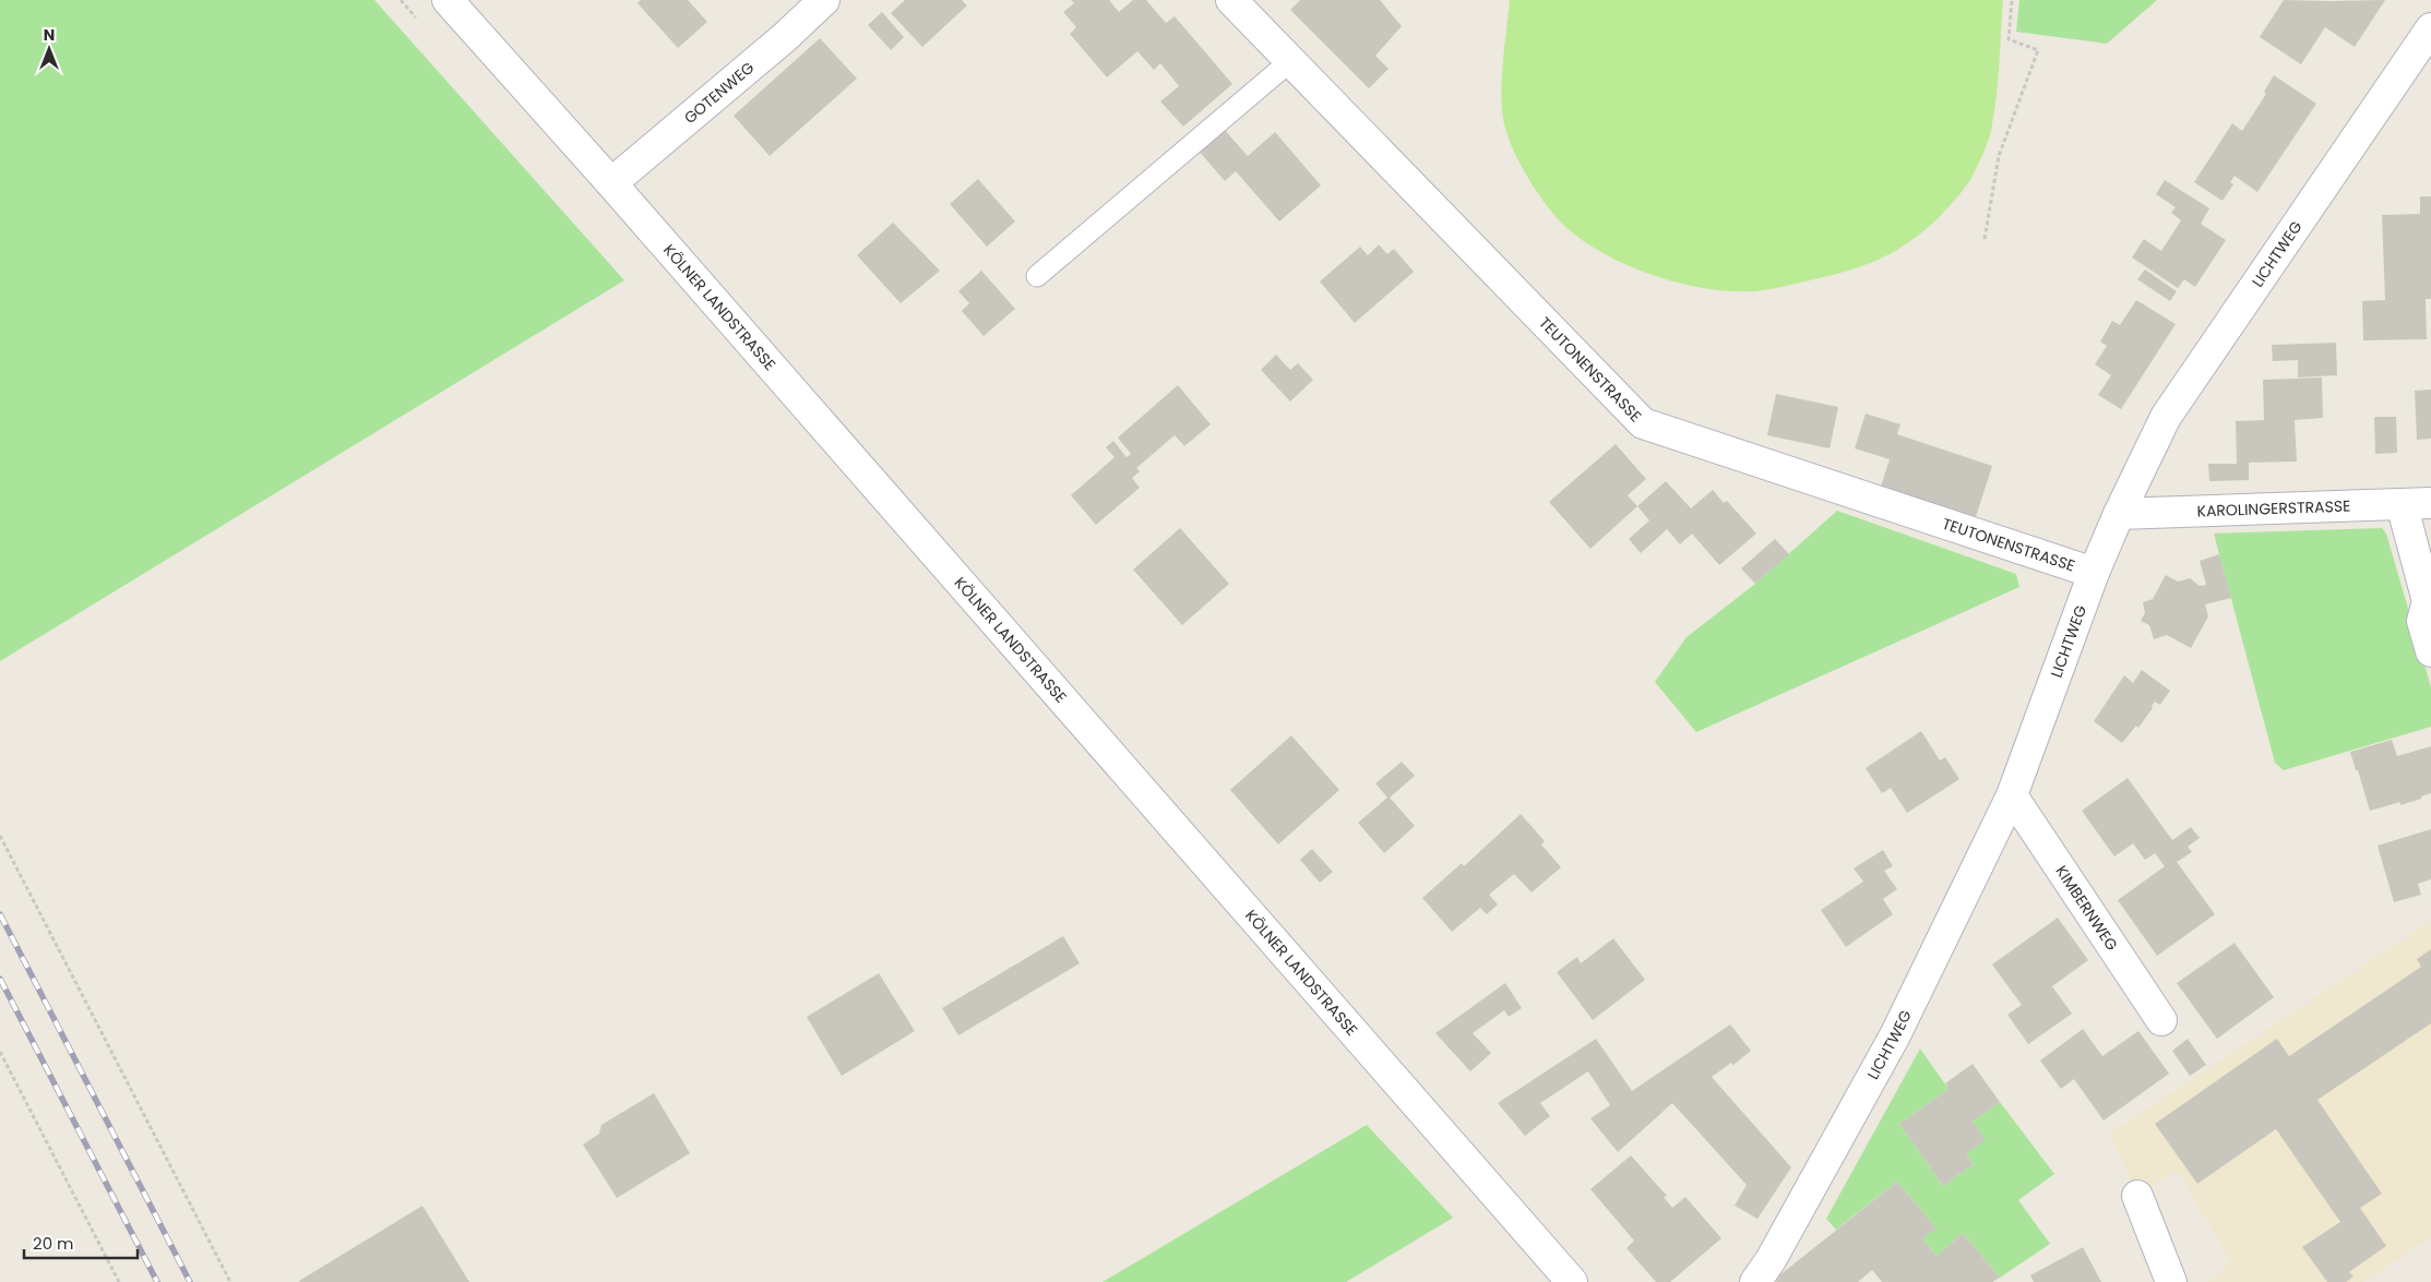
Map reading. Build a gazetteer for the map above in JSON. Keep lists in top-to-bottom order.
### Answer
{
  "streets": {
    "street": [
      "GOTENWEG",
      "LICHTWEG",
      "KÖLNER LANDSTRASSE",
      "TEUTONENSTRASSE",
      "KAROLINGERSTRASSE",
      "KIMBERNWEG"
    ]
  },
  "crossings": [
    ["GOTENWEG", "KÖLNER LANDSTRASSE"],
    ["LICHTWEG", "TEUTONENSTRASSE"],
    ["LICHTWEG", "KAROLINGERSTRASSE"],
    ["LICHTWEG", "KIMBERNWEG"]
  ],
  "scale_bar": "20 m",
  "north": "top"
}
